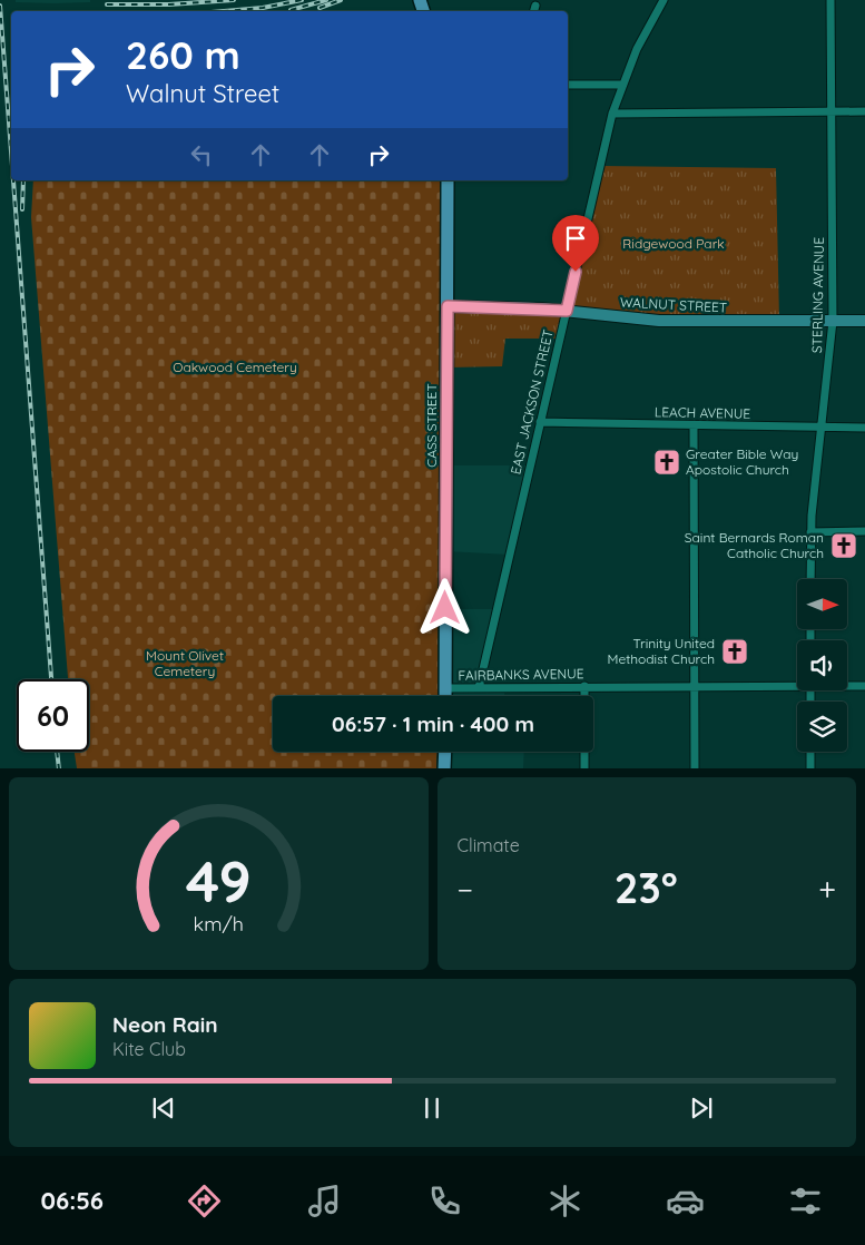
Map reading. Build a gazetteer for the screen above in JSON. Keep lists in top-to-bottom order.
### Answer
{
  "streets": {
    "main road": ["CASS STREET"],
    "street": [
      "STERLING AVENUE",
      "WALNUT STREET",
      "EAST JACKSON STREET",
      "LEACH AVENUE",
      "FAIRBANKS AVENUE"
    ]
  },
  "crossings": [
    ["STERLING AVENUE", "WALNUT STREET"],
    ["STERLING AVENUE", "LEACH AVENUE"],
    ["WALNUT STREET", "EAST JACKSON STREET"],
    ["WALNUT STREET", "CASS STREET"],
    ["EAST JACKSON STREET", "LEACH AVENUE"],
    ["EAST JACKSON STREET", "FAIRBANKS AVENUE"],
    ["CASS STREET", "FAIRBANKS AVENUE"]
  ],
  "parks": ["Ridgewood Park", "Oakwood Cemetery", "Mount Olivet Cemetery"],
  "places": {
    "church": ["Greater Bible Way Apostolic Church", "Saint Bernards Roman Catholic Church", "Trinity United Methodist Church"]
  },
  "north": "right",
  "page": {
    "turn": ["260 m", "Walnut Street"],
    "limit": "60",
    "trip": "06:57 · 1 min · 400 m",
    "tile": "Climate",
    "heat": ["−", "23°", "+"],
    "song": ["Neon Rain", "Kite Club"],
    "tabs": "06:56",
    "gauge": ["49", "km/h"]
  }
}
